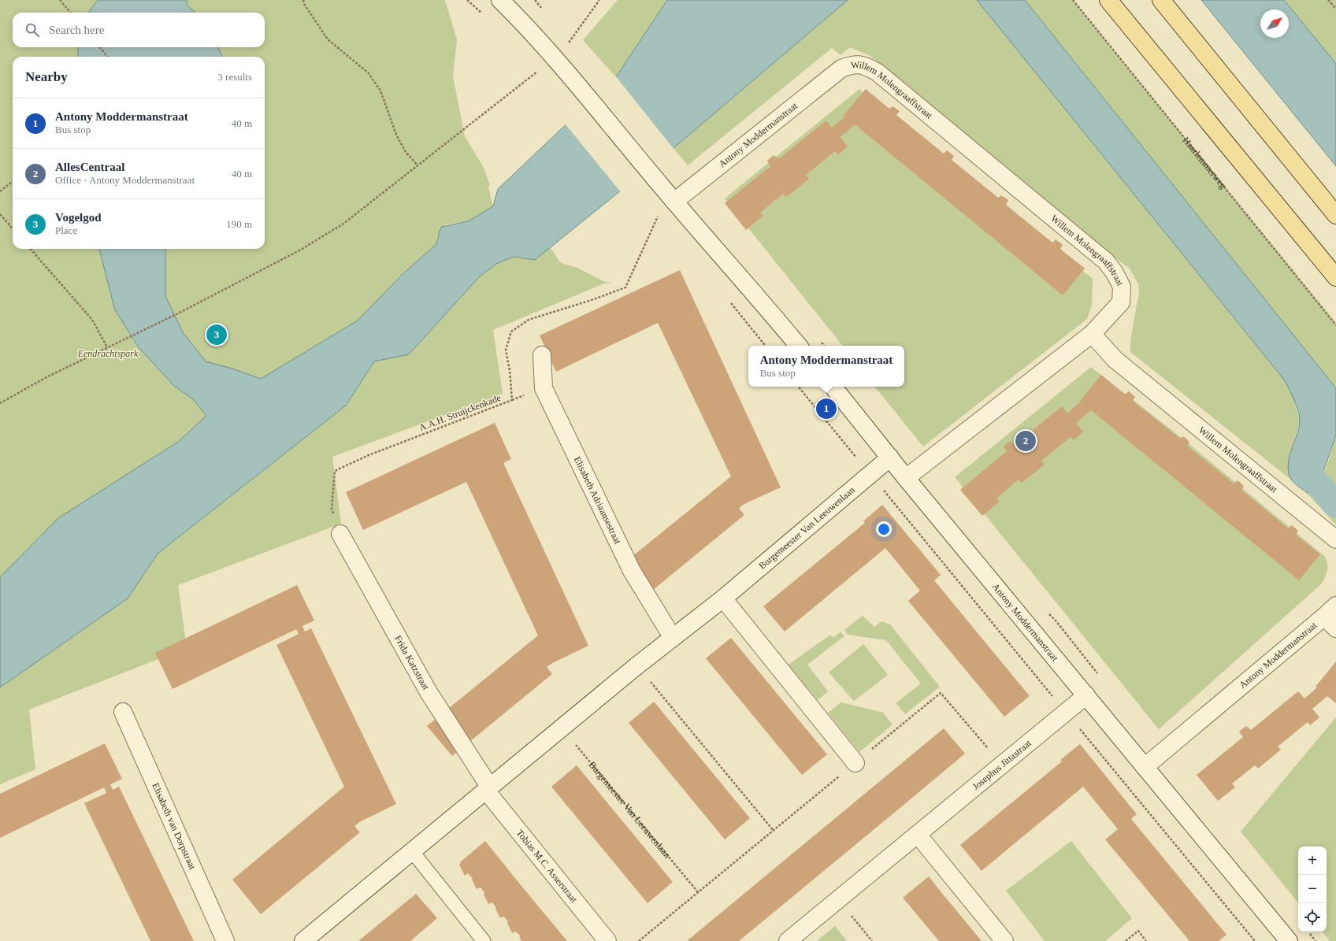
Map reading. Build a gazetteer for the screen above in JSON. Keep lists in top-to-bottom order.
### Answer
{
  "streets": {
    "street": [
      "Willem Molengraaffstraat",
      "Antony Moddermanstraat",
      "Elisabeth Adriaansestraat",
      "Burgemeester Van Leeuwenlaan",
      "Frida Katzstraat",
      "Josephus Jittastraat",
      "Elisabeth van Dorpstraat",
      "Tobias M.C. Asserstraat"
    ],
    "path": ["Haarlemmerweg", "A.A.H. Struijckenkade"]
  },
  "crossings": [
    ["Willem Molengraaffstraat", "Antony Moddermanstraat"],
    ["Antony Moddermanstraat", "Burgemeester Van Leeuwenlaan"],
    ["Antony Moddermanstraat", "Josephus Jittastraat"],
    ["Elisabeth Adriaansestraat", "Burgemeester Van Leeuwenlaan"],
    ["Burgemeester Van Leeuwenlaan", "Frida Katzstraat"],
    ["Burgemeester Van Leeuwenlaan", "Tobias M.C. Asserstraat"],
    ["Frida Katzstraat", "Tobias M.C. Asserstraat"]
  ],
  "parks": ["Eendrachtspark"],
  "north": "top right",
  "page": {
    "search": "Search here",
    "heading": ["Nearby", "3 results"],
    "list": [
      {
        "mark": "1",
        "name": "Antony Moddermanstraat",
        "note": "Bus stop",
        "value": "40 m"
      },
      {
        "mark": "2",
        "name": "AllesCentraal",
        "note": "Office · Antony Moddermanstraat",
        "value": "40 m"
      },
      {
        "mark": "3",
        "name": "Vogelgod",
        "note": "Place",
        "value": "190 m"
      }
    ],
    "pins": ["3", "1", "2"],
    "popup": ["Antony Moddermanstraat", "Bus stop"],
    "map_buttons": ["+", "−"]
  }
}
